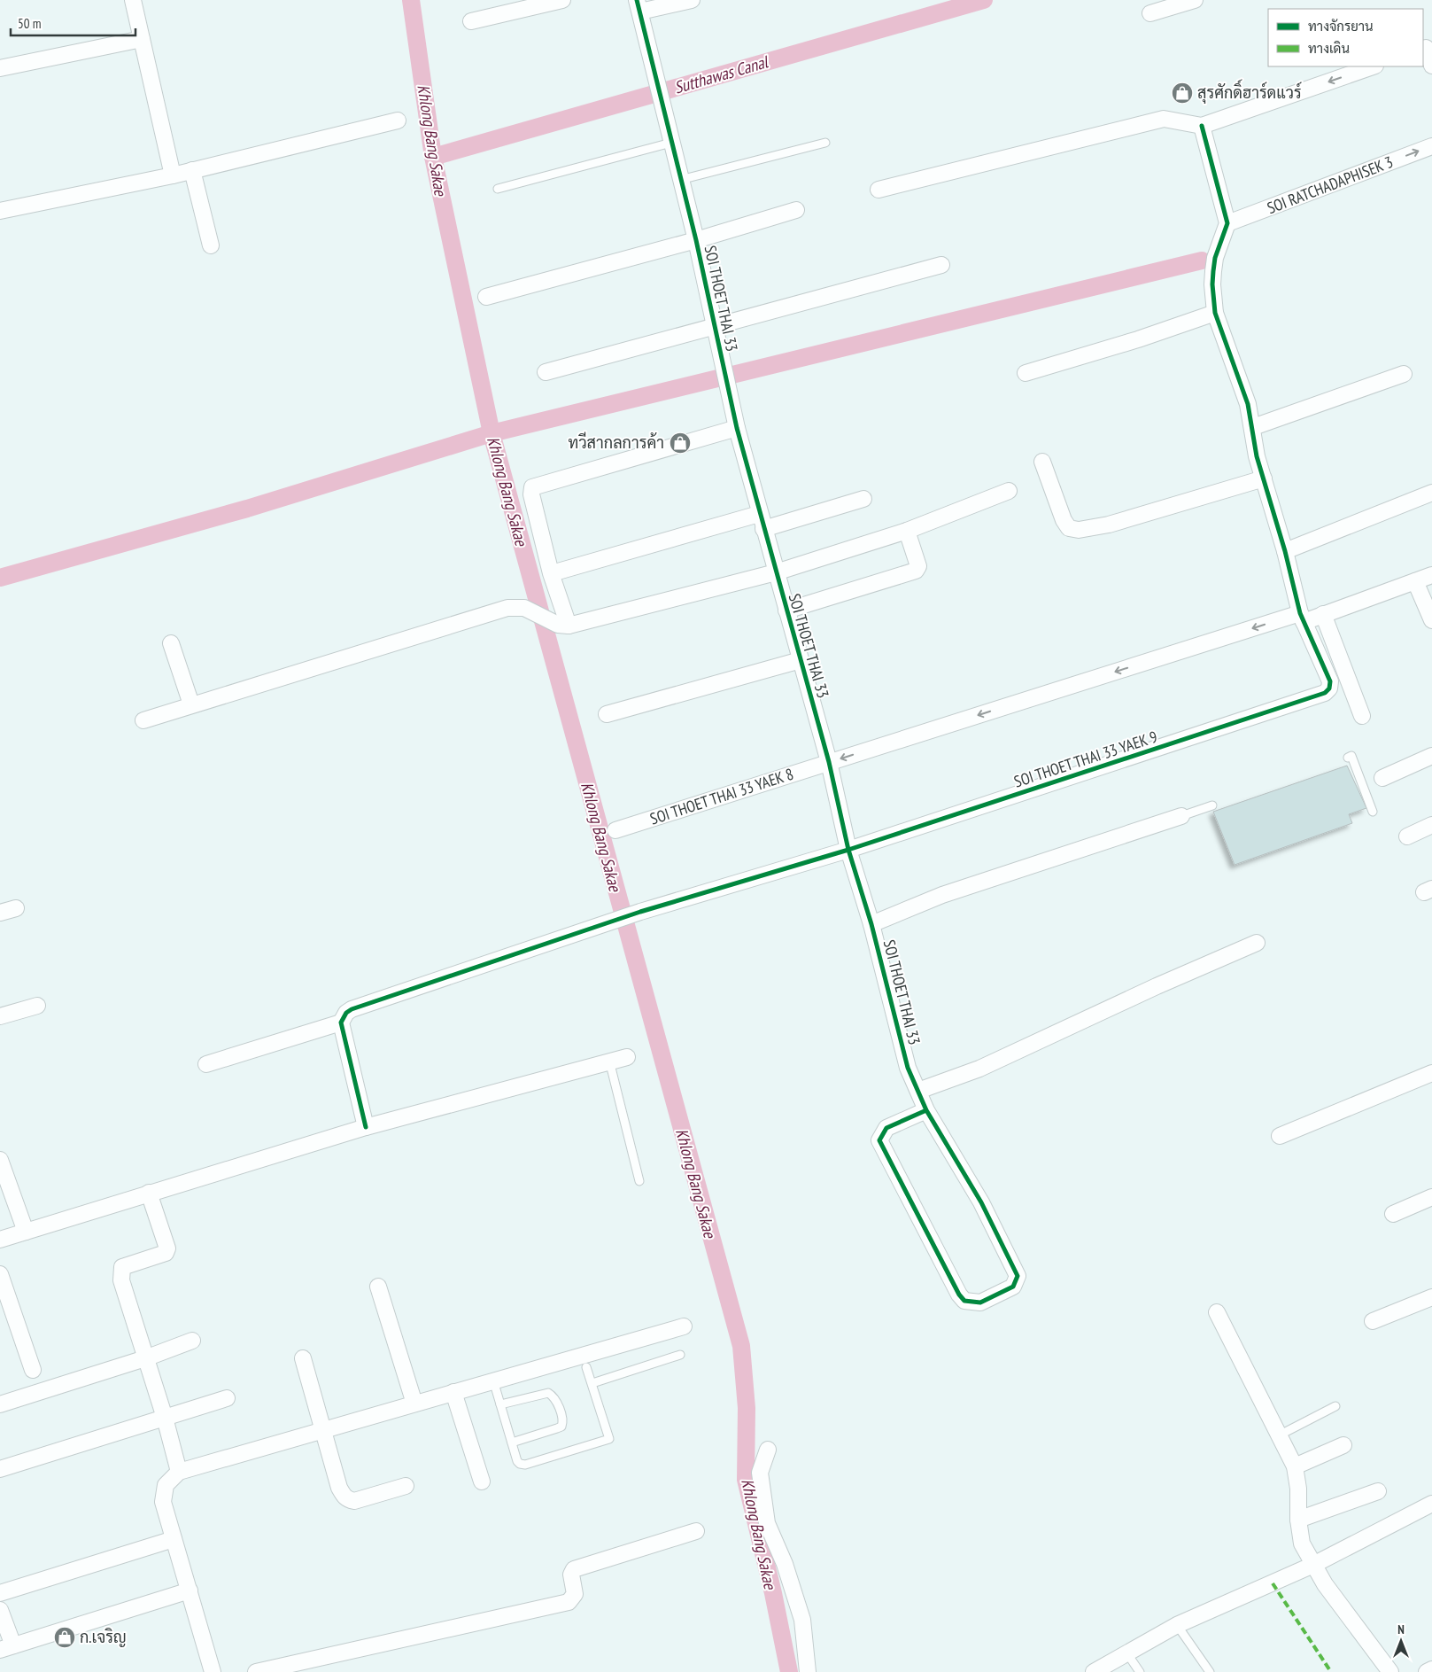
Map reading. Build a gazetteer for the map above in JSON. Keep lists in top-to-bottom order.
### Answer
{
  "streets": {
    "street": [
      "SOI RATCHADAPHISEK 3",
      "SOI THOET THAI 33",
      "SOI THOET THAI 33 YAEK 9",
      "SOI THOET THAI 33 YAEK 8"
    ]
  },
  "crossings": [
    ["SOI THOET THAI 33", "SOI THOET THAI 33 YAEK 9"],
    ["SOI THOET THAI 33", "SOI THOET THAI 33 YAEK 8"],
    ["SOI THOET THAI 33 YAEK 9", "SOI THOET THAI 33 YAEK 8"]
  ],
  "one_way": ["SOI THOET THAI 33 YAEK 8"],
  "water": ["Sutthawas Canal", "Khlong Bang Sakae"],
  "places": {
    "shop": ["สุรศักดิ์ฮาร์ดแวร์", "ทวีสากลการค้า", "ก.เจริญ"]
  },
  "legend": ["ทางจักรยาน", "ทางเดิน"],
  "scale_bar": "50 m",
  "north": "top"
}
